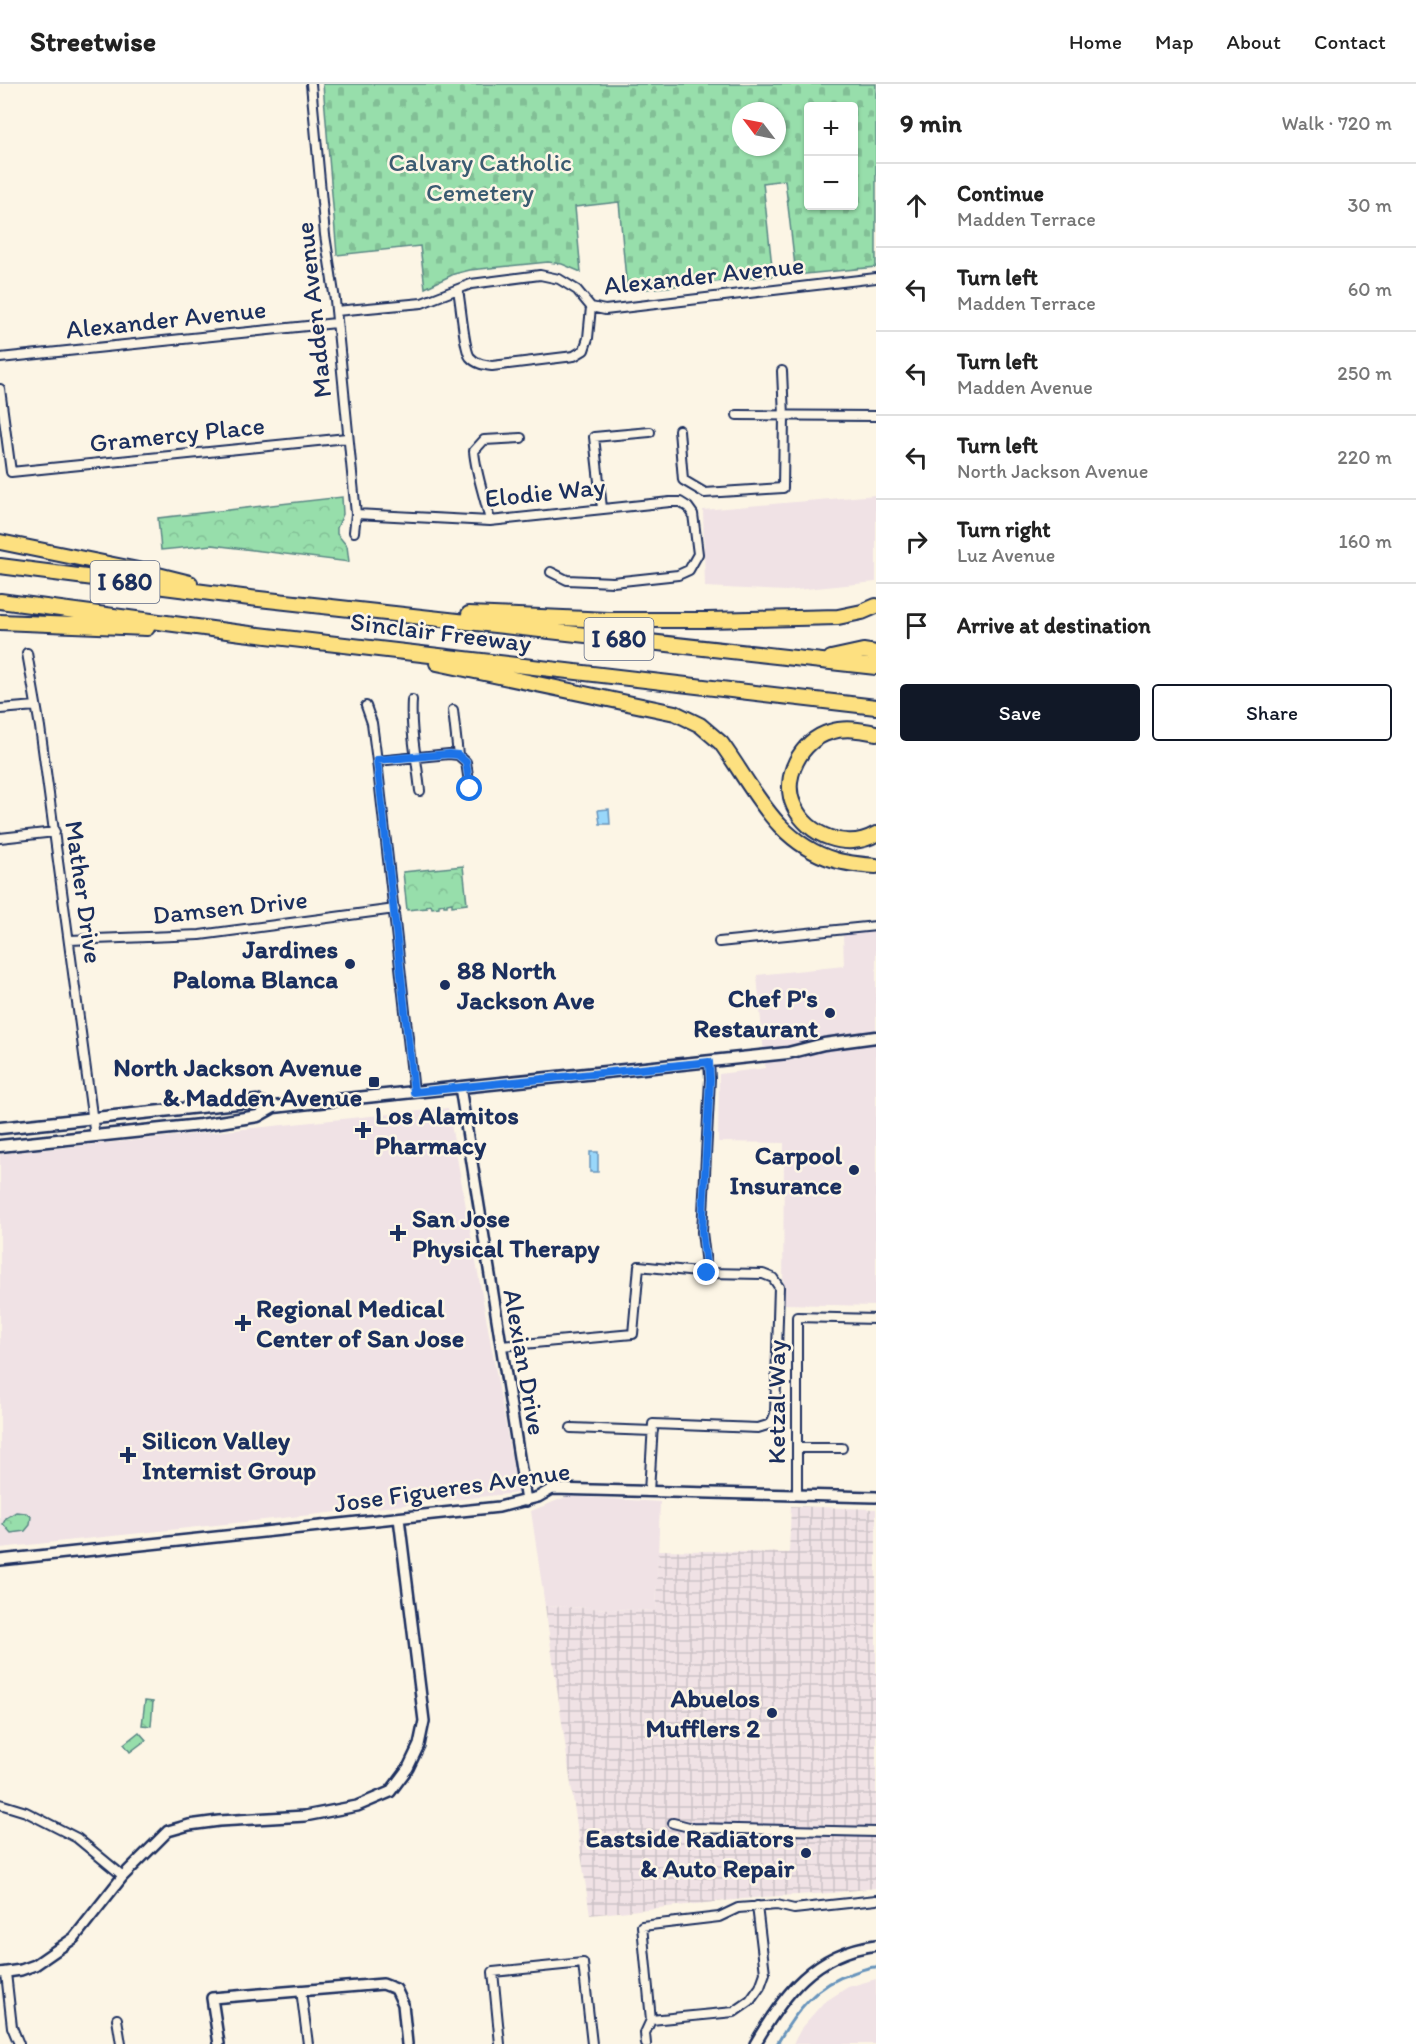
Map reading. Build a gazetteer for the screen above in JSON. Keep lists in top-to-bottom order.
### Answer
{
  "streets": {
    "highway": ["I 680", "Sinclair Freeway"],
    "street": [
      "Alexander Avenue",
      "Madden Avenue",
      "Gramercy Place",
      "Elodie Way",
      "Mather Drive",
      "Damsen Drive",
      "Alexian Drive",
      "Ketzal Way",
      "Jose Figueres Avenue"
    ]
  },
  "crossings": [
    ["Alexander Avenue", "Madden Avenue"],
    ["Madden Avenue", "Gramercy Place"],
    ["Madden Avenue", "Elodie Way"],
    ["Mather Drive", "Damsen Drive"],
    ["Alexian Drive", "Jose Figueres Avenue"],
    ["Ketzal Way", "Jose Figueres Avenue"]
  ],
  "parks": ["Calvary Catholic Cemetery"],
  "places": {
    "other": [
      "Jardines Paloma Blanca",
      "88 North Jackson Ave",
      "Chef P's Restaurant",
      "Carpool Insurance",
      "Abuelos Mufflers 2",
      "Eastside Radiators & Auto Repair"
    ],
    "transit": ["North Jackson Avenue & Madden Avenue"],
    "health": [
      "Los Alamitos Pharmacy",
      "San Jose Physical Therapy",
      "Regional Medical Center of San Jose",
      "Silicon Valley Internist Group"
    ]
  },
  "north": "top left",
  "page": {
    "header": "Streetwise",
    "nav": [
      "Home",
      "Map",
      "About",
      "Contact"
    ],
    "heading": ["9 min", "Walk · 720 m"],
    "map_buttons": ["+", "−"],
    "list": [
      ["Continue", "Madden Terrace", "30 m"],
      ["Turn left", "Madden Terrace", "60 m"],
      ["Turn left", "Madden Avenue", "250 m"],
      ["Turn left", "North Jackson Avenue", "220 m"],
      ["Turn right", "Luz Avenue", "160 m"],
      "Arrive at destination"
    ],
    "buttons": ["Save", "Share"]
  }
}
